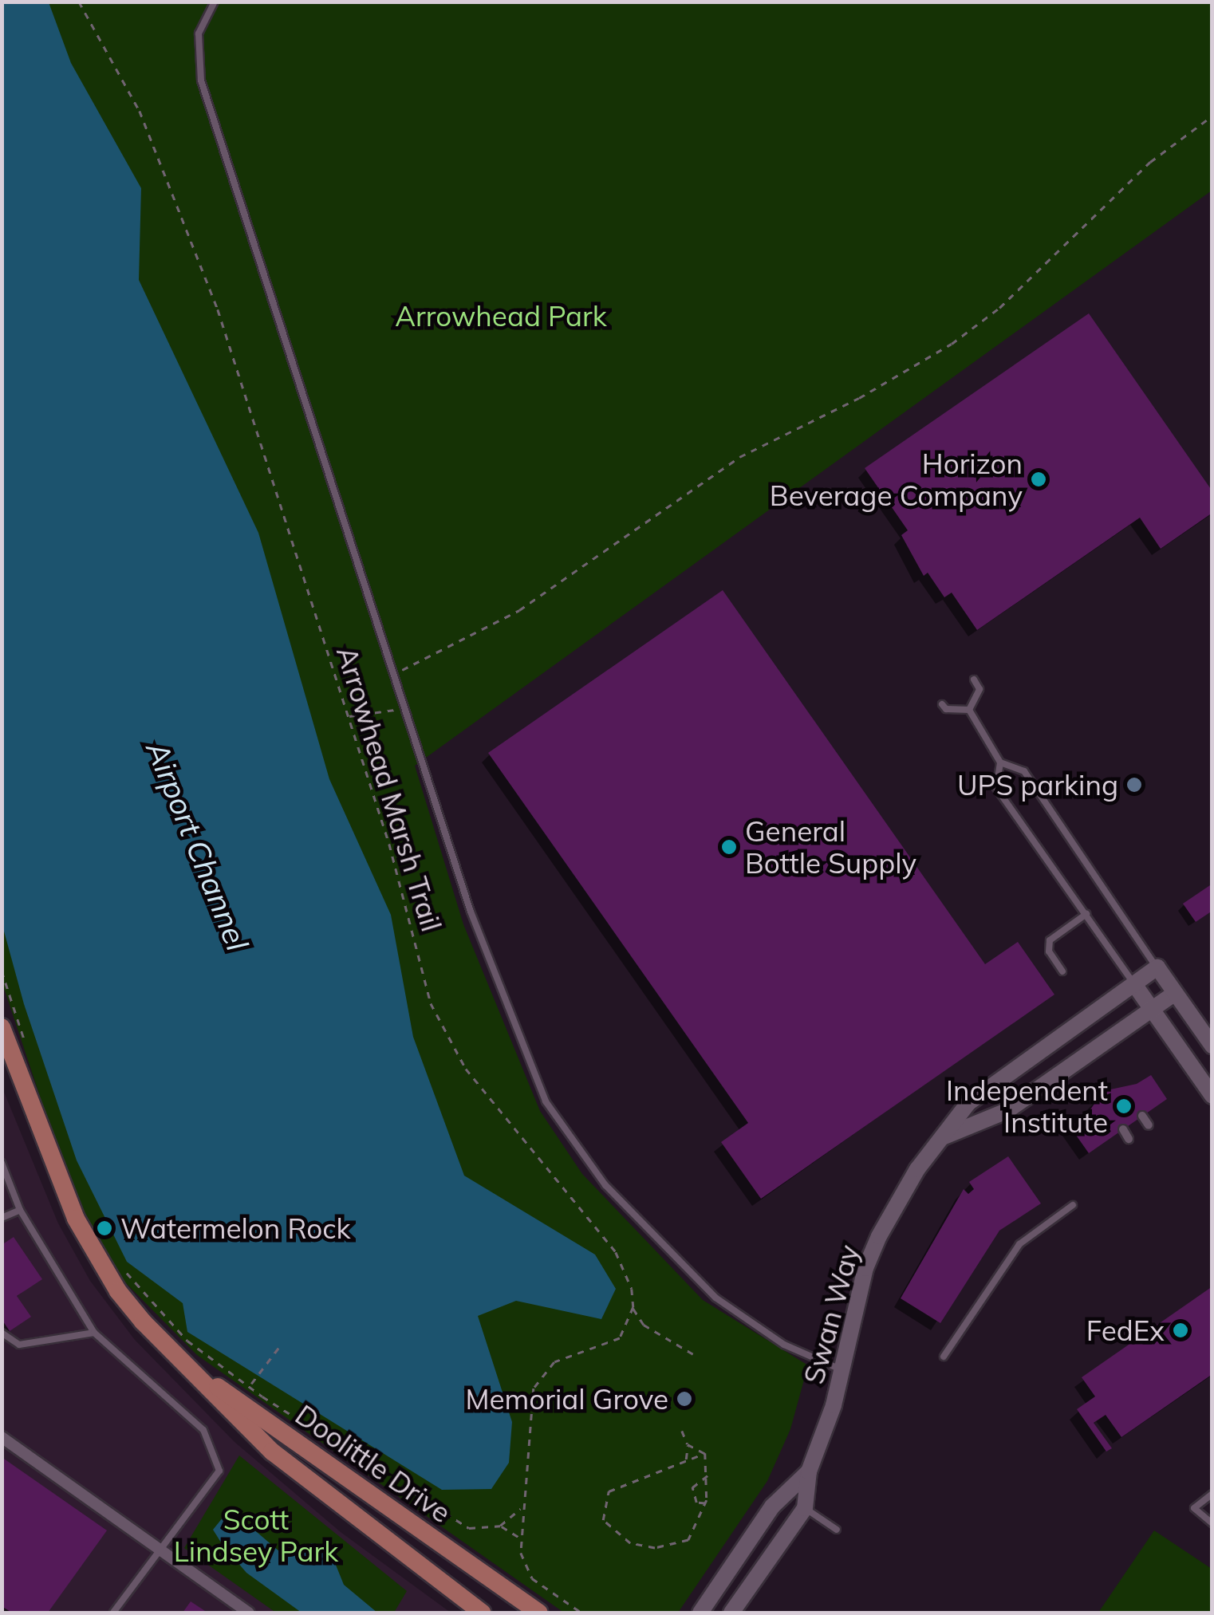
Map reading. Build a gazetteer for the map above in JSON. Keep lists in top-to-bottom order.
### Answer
{
  "streets": {
    "main road": ["Swan Way", "Doolittle Drive"],
    "path": ["Arrowhead Marsh Trail"]
  },
  "water": ["Airport Channel"],
  "parks": ["Arrowhead Park", "Scott Lindsey Park"],
  "places": [
    "Horizon Beverage Company",
    "UPS parking",
    "General Bottle Supply",
    "Independent Institute",
    "Watermelon Rock",
    "FedEx",
    "Memorial Grove"
  ]
}
